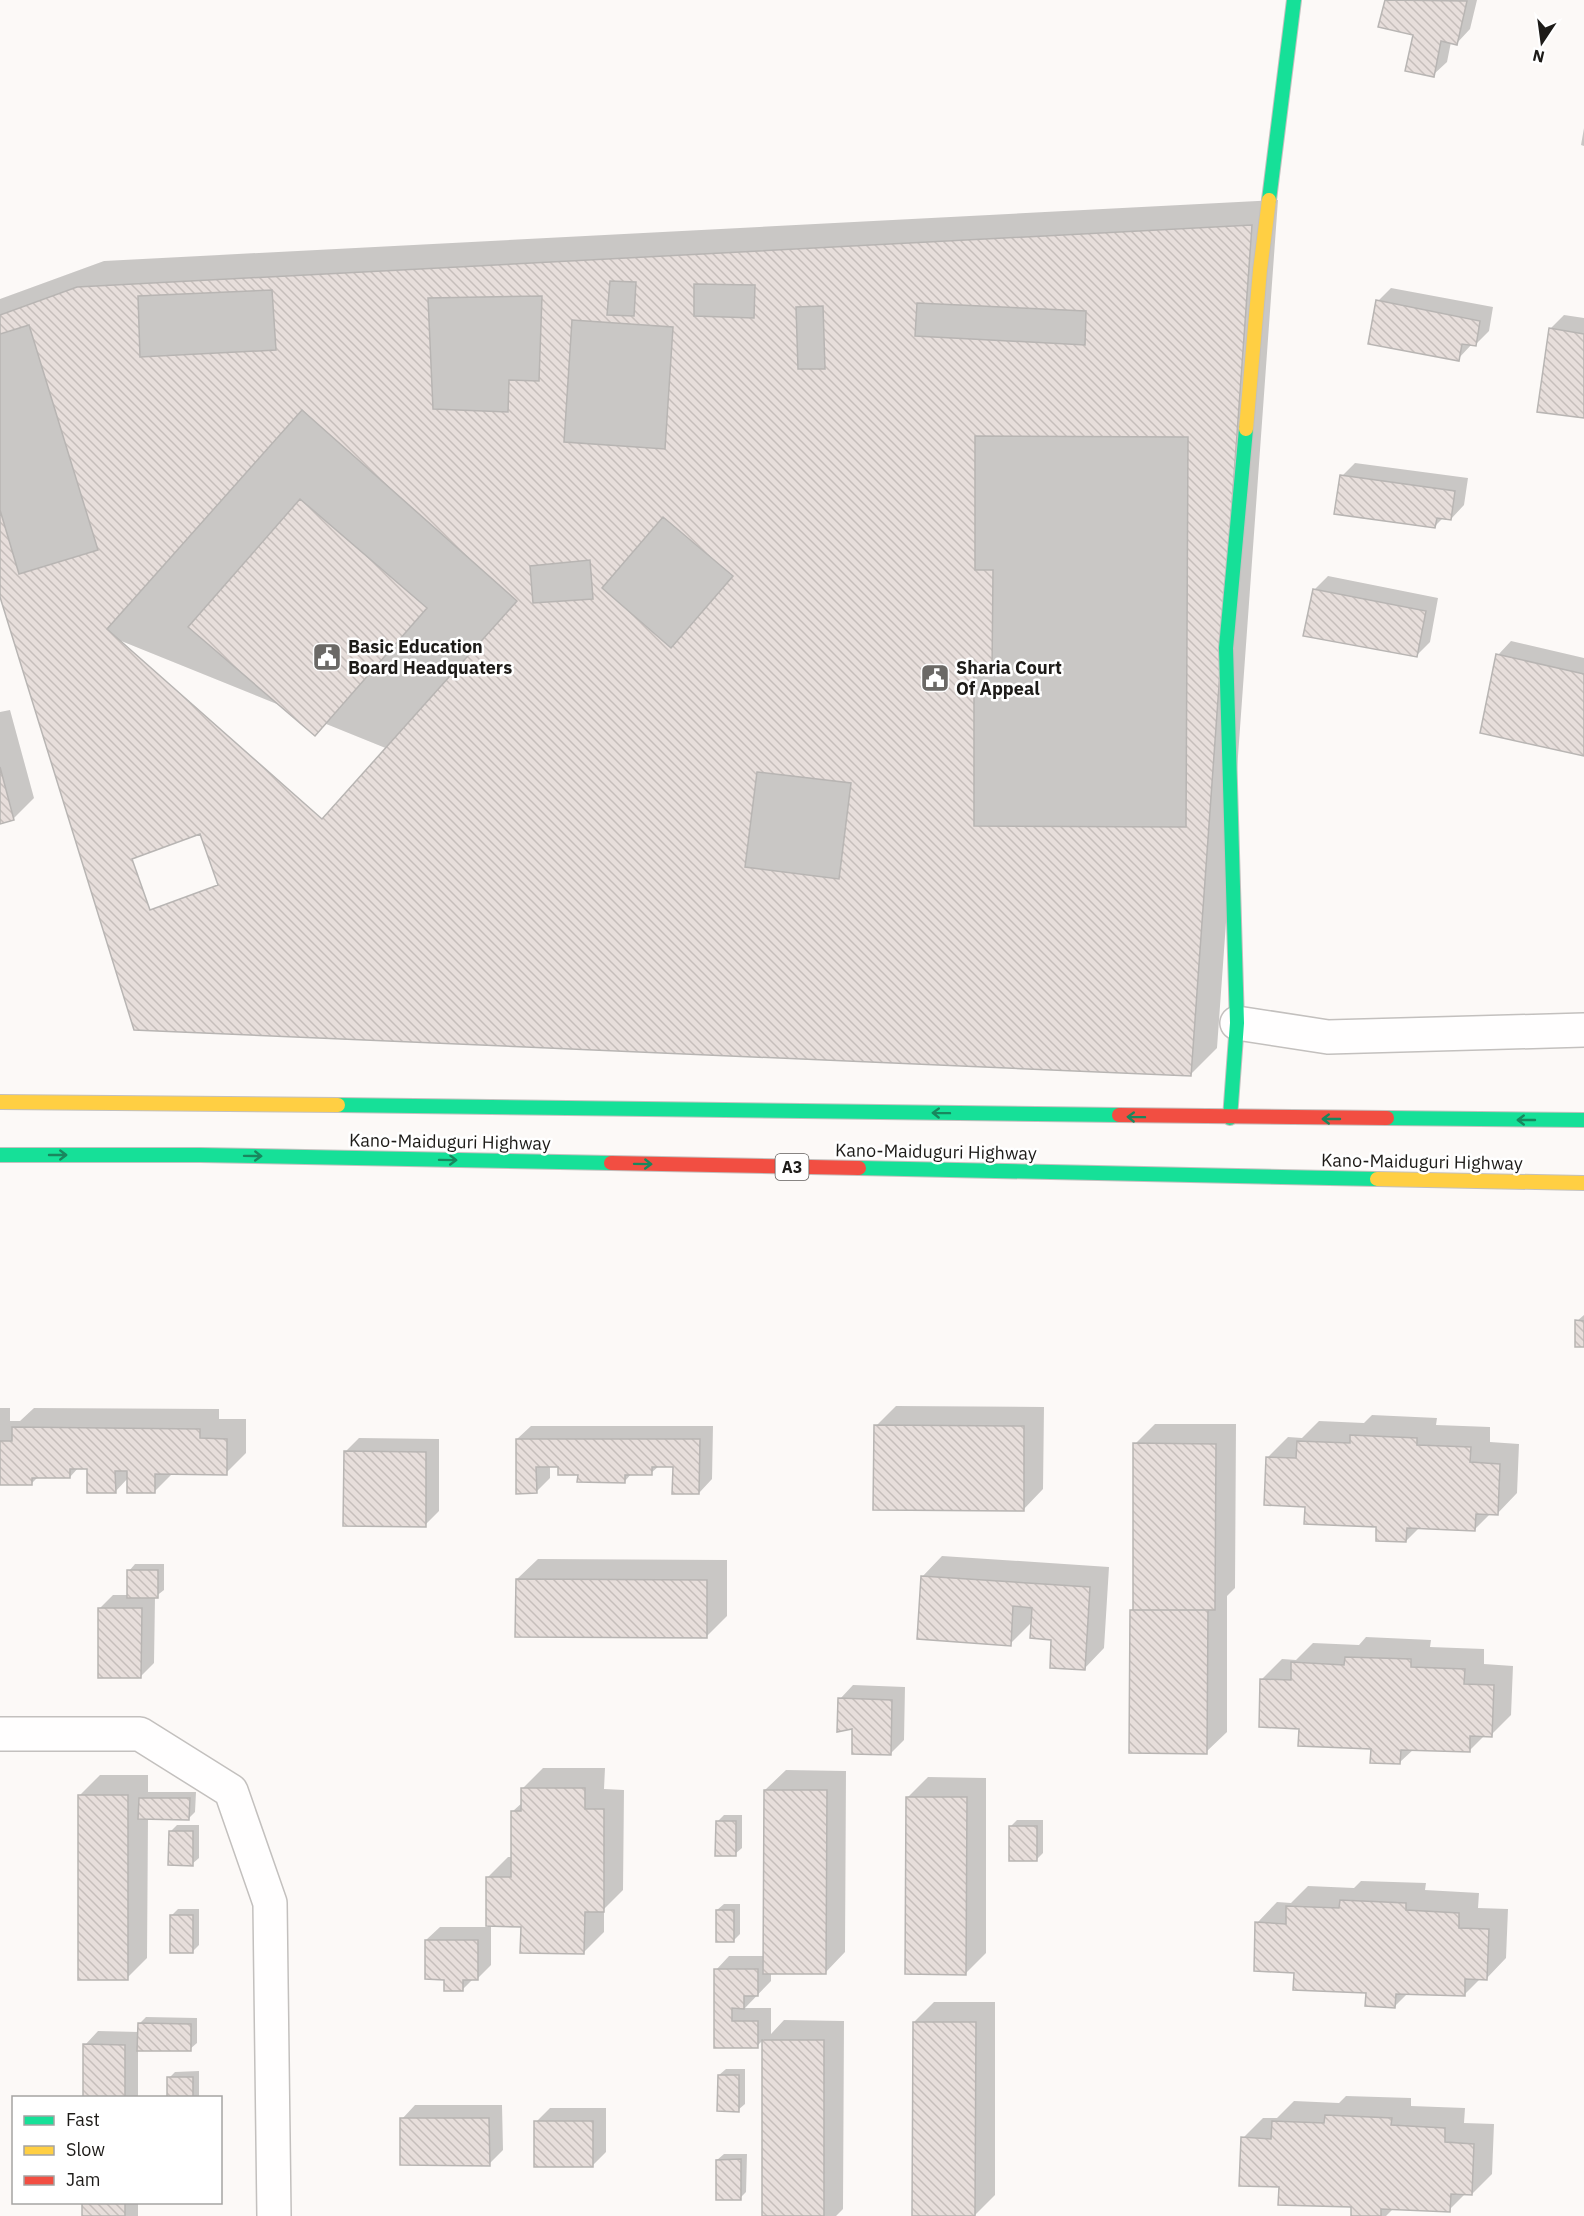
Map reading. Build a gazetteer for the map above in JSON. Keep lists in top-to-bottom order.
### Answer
{
  "streets": {
    "main road": ["Kano-Maiduguri Highway", "A3"]
  },
  "places": {
    "public building": ["Basic Education Board Headquaters", "Sharia Court Of Appeal"]
  },
  "legend": ["Fast", "Slow", "Jam"],
  "north": "bottom"
}
